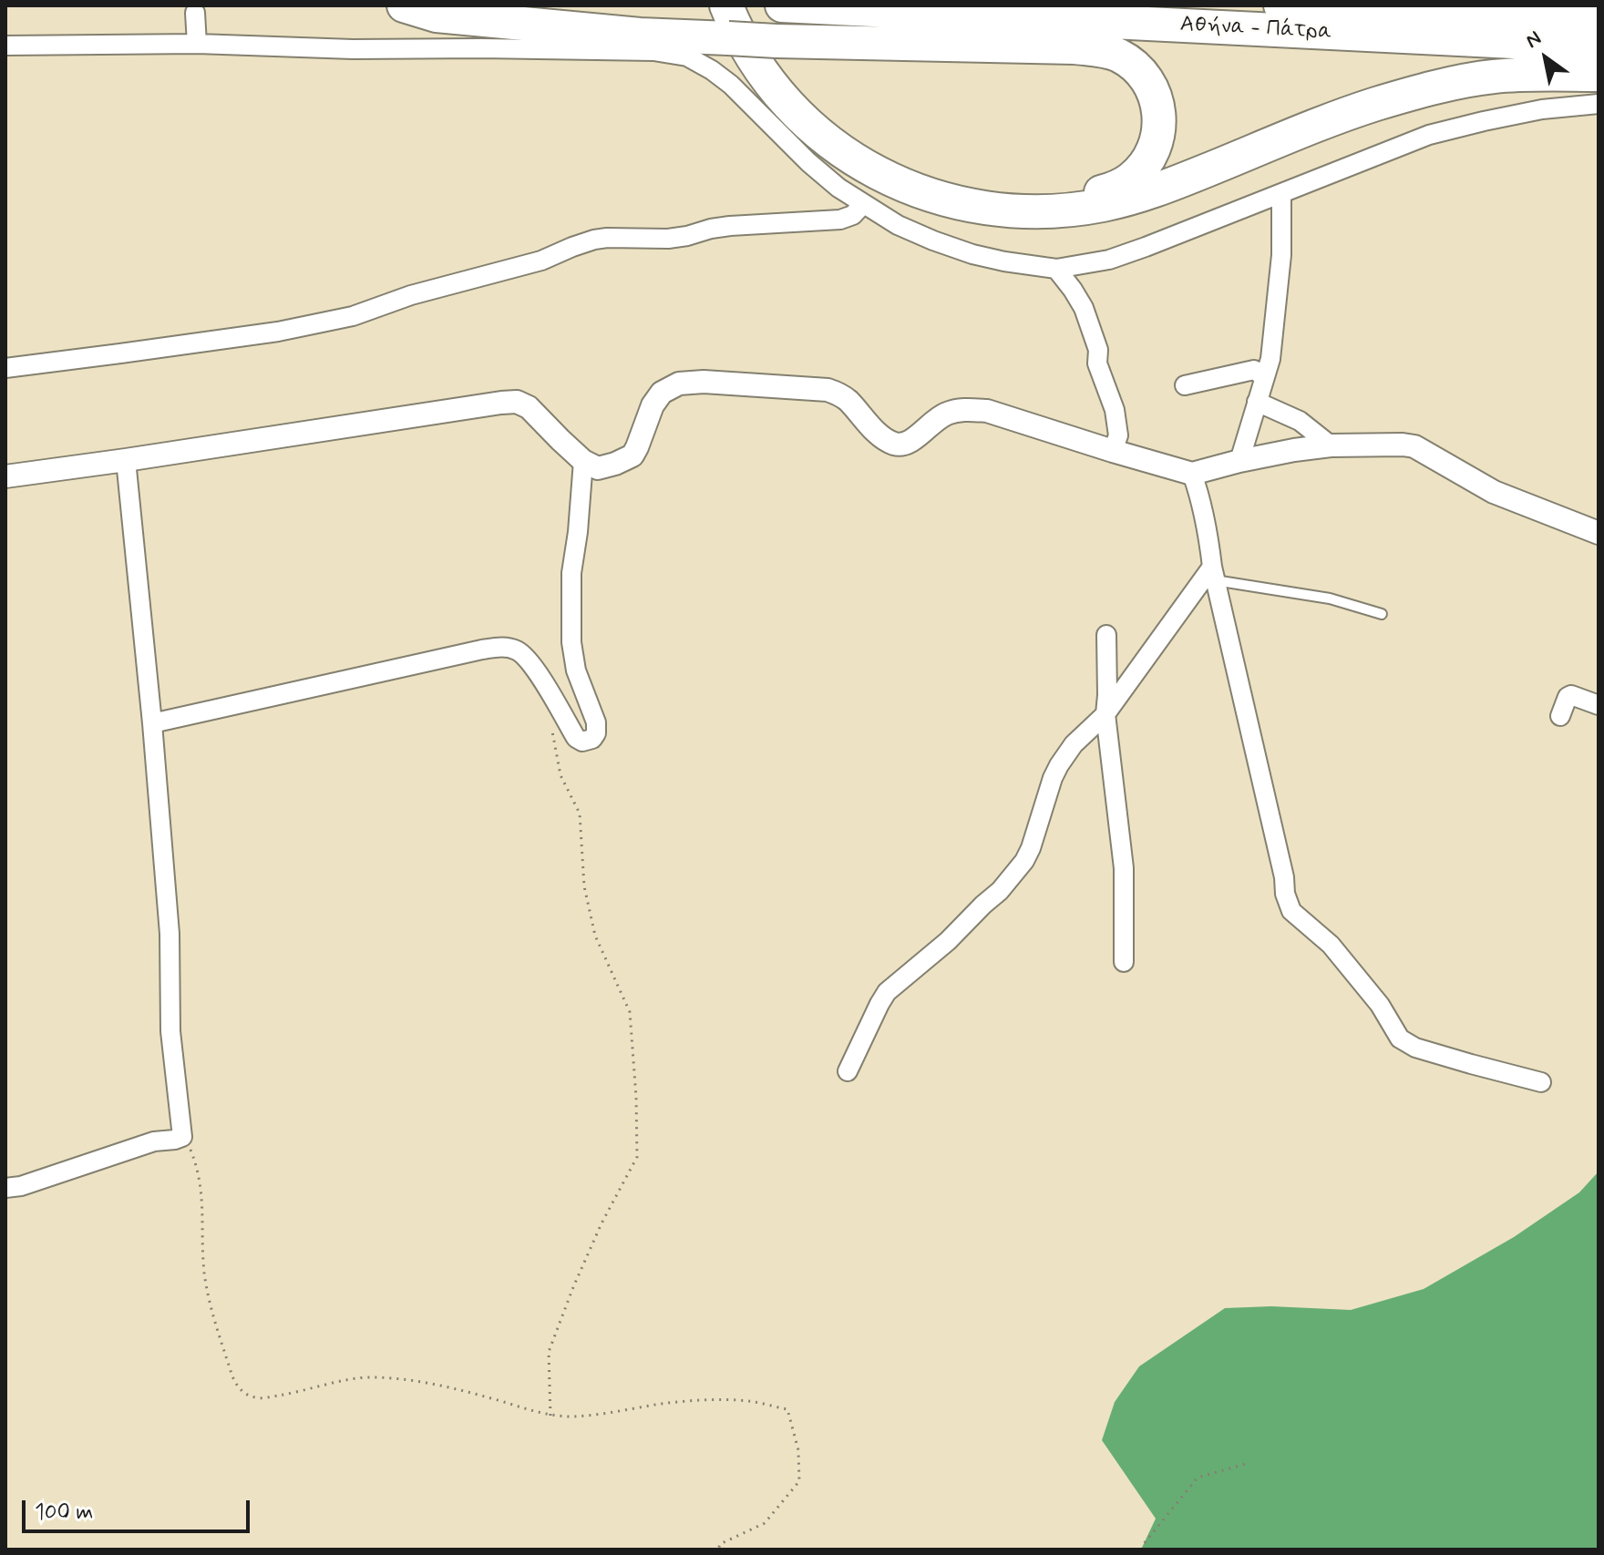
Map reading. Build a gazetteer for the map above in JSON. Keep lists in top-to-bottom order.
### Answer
{
  "streets": {
    "highway": ["Αθήνα - Πάτρα"]
  },
  "scale_bar": "100 m",
  "north": "top left"
}
